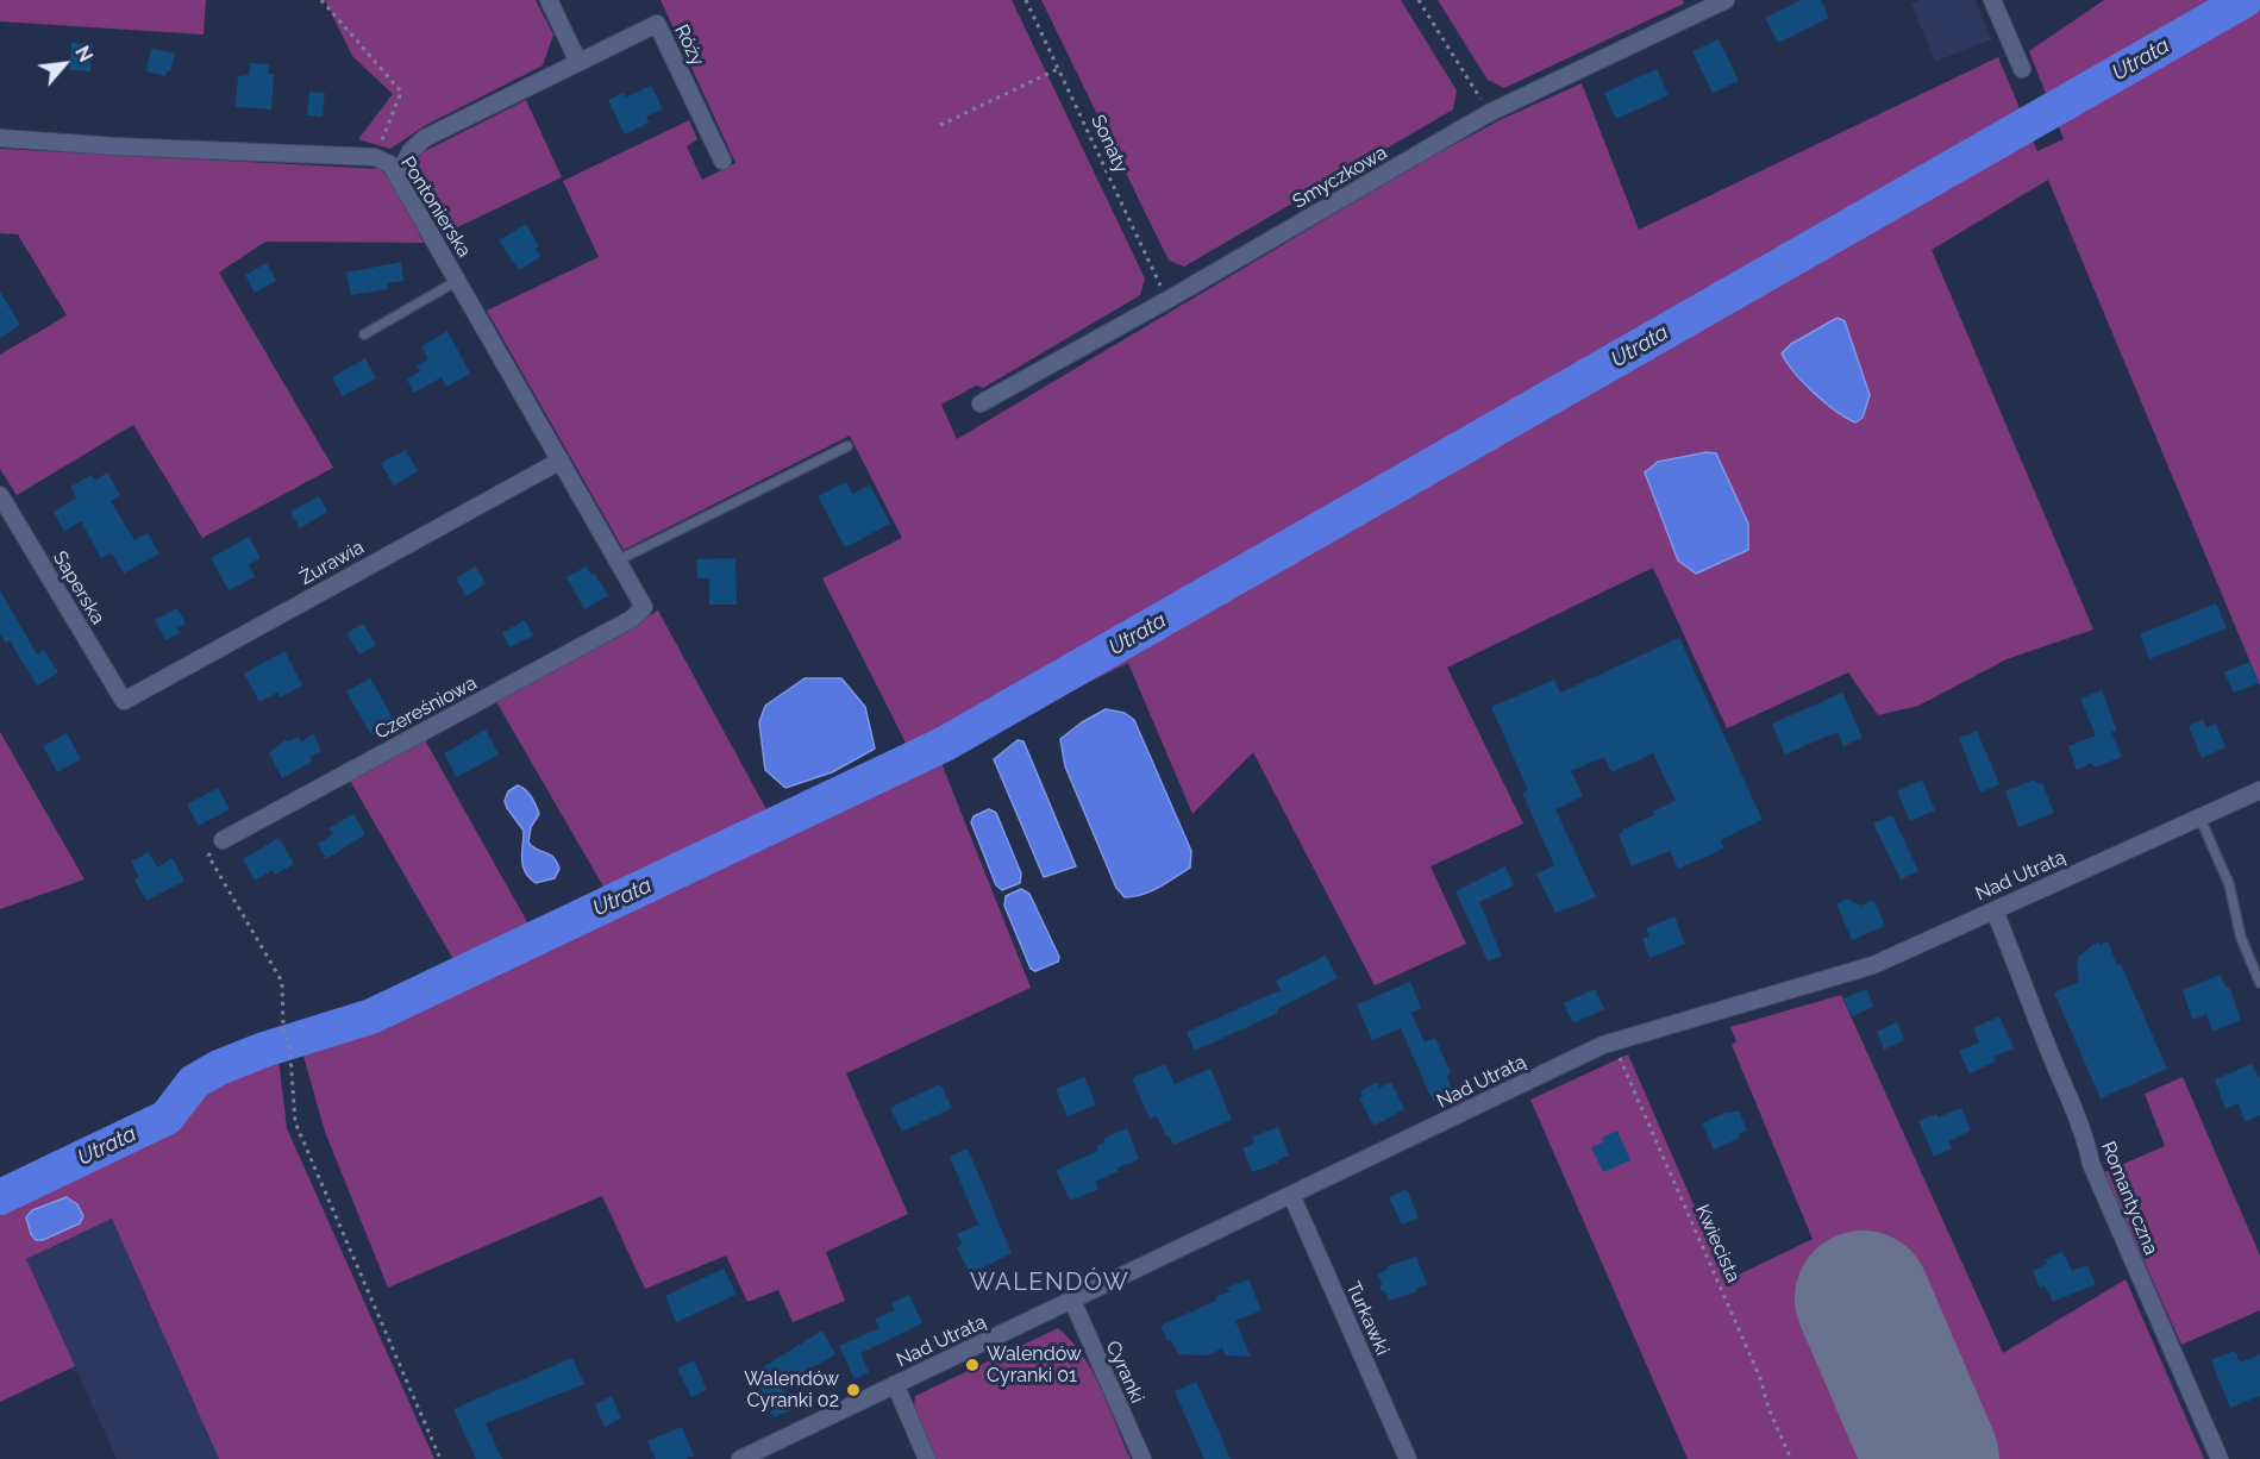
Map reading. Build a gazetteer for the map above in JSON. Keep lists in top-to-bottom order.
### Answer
{
  "streets": {
    "street": [
      "Róży",
      "Smyczkowa",
      "Pontonierska",
      "Żurawia",
      "Saperska",
      "Czereśniowa",
      "Nad Utratą",
      "Romantyczna",
      "Turkawki",
      "Cyranki"
    ],
    "path": ["Sonaty", "Kwiecista"]
  },
  "crossings": [
    ["Róży", "Pontonierska"],
    ["Sonaty", "Smyczkowa"],
    ["Pontonierska", "Żurawia"],
    ["Pontonierska", "Czereśniowa"],
    ["Żurawia", "Saperska"],
    ["Nad Utratą", "Romantyczna"],
    ["Nad Utratą", "Kwiecista"],
    ["Nad Utratą", "Turkawki"],
    ["Nad Utratą", "Cyranki"]
  ],
  "districts": ["WALENDÓW"],
  "water": ["Utrata"],
  "places": ["Walendów Cyranki 01", "Walendów Cyranki 02"],
  "north": "top right"
}
